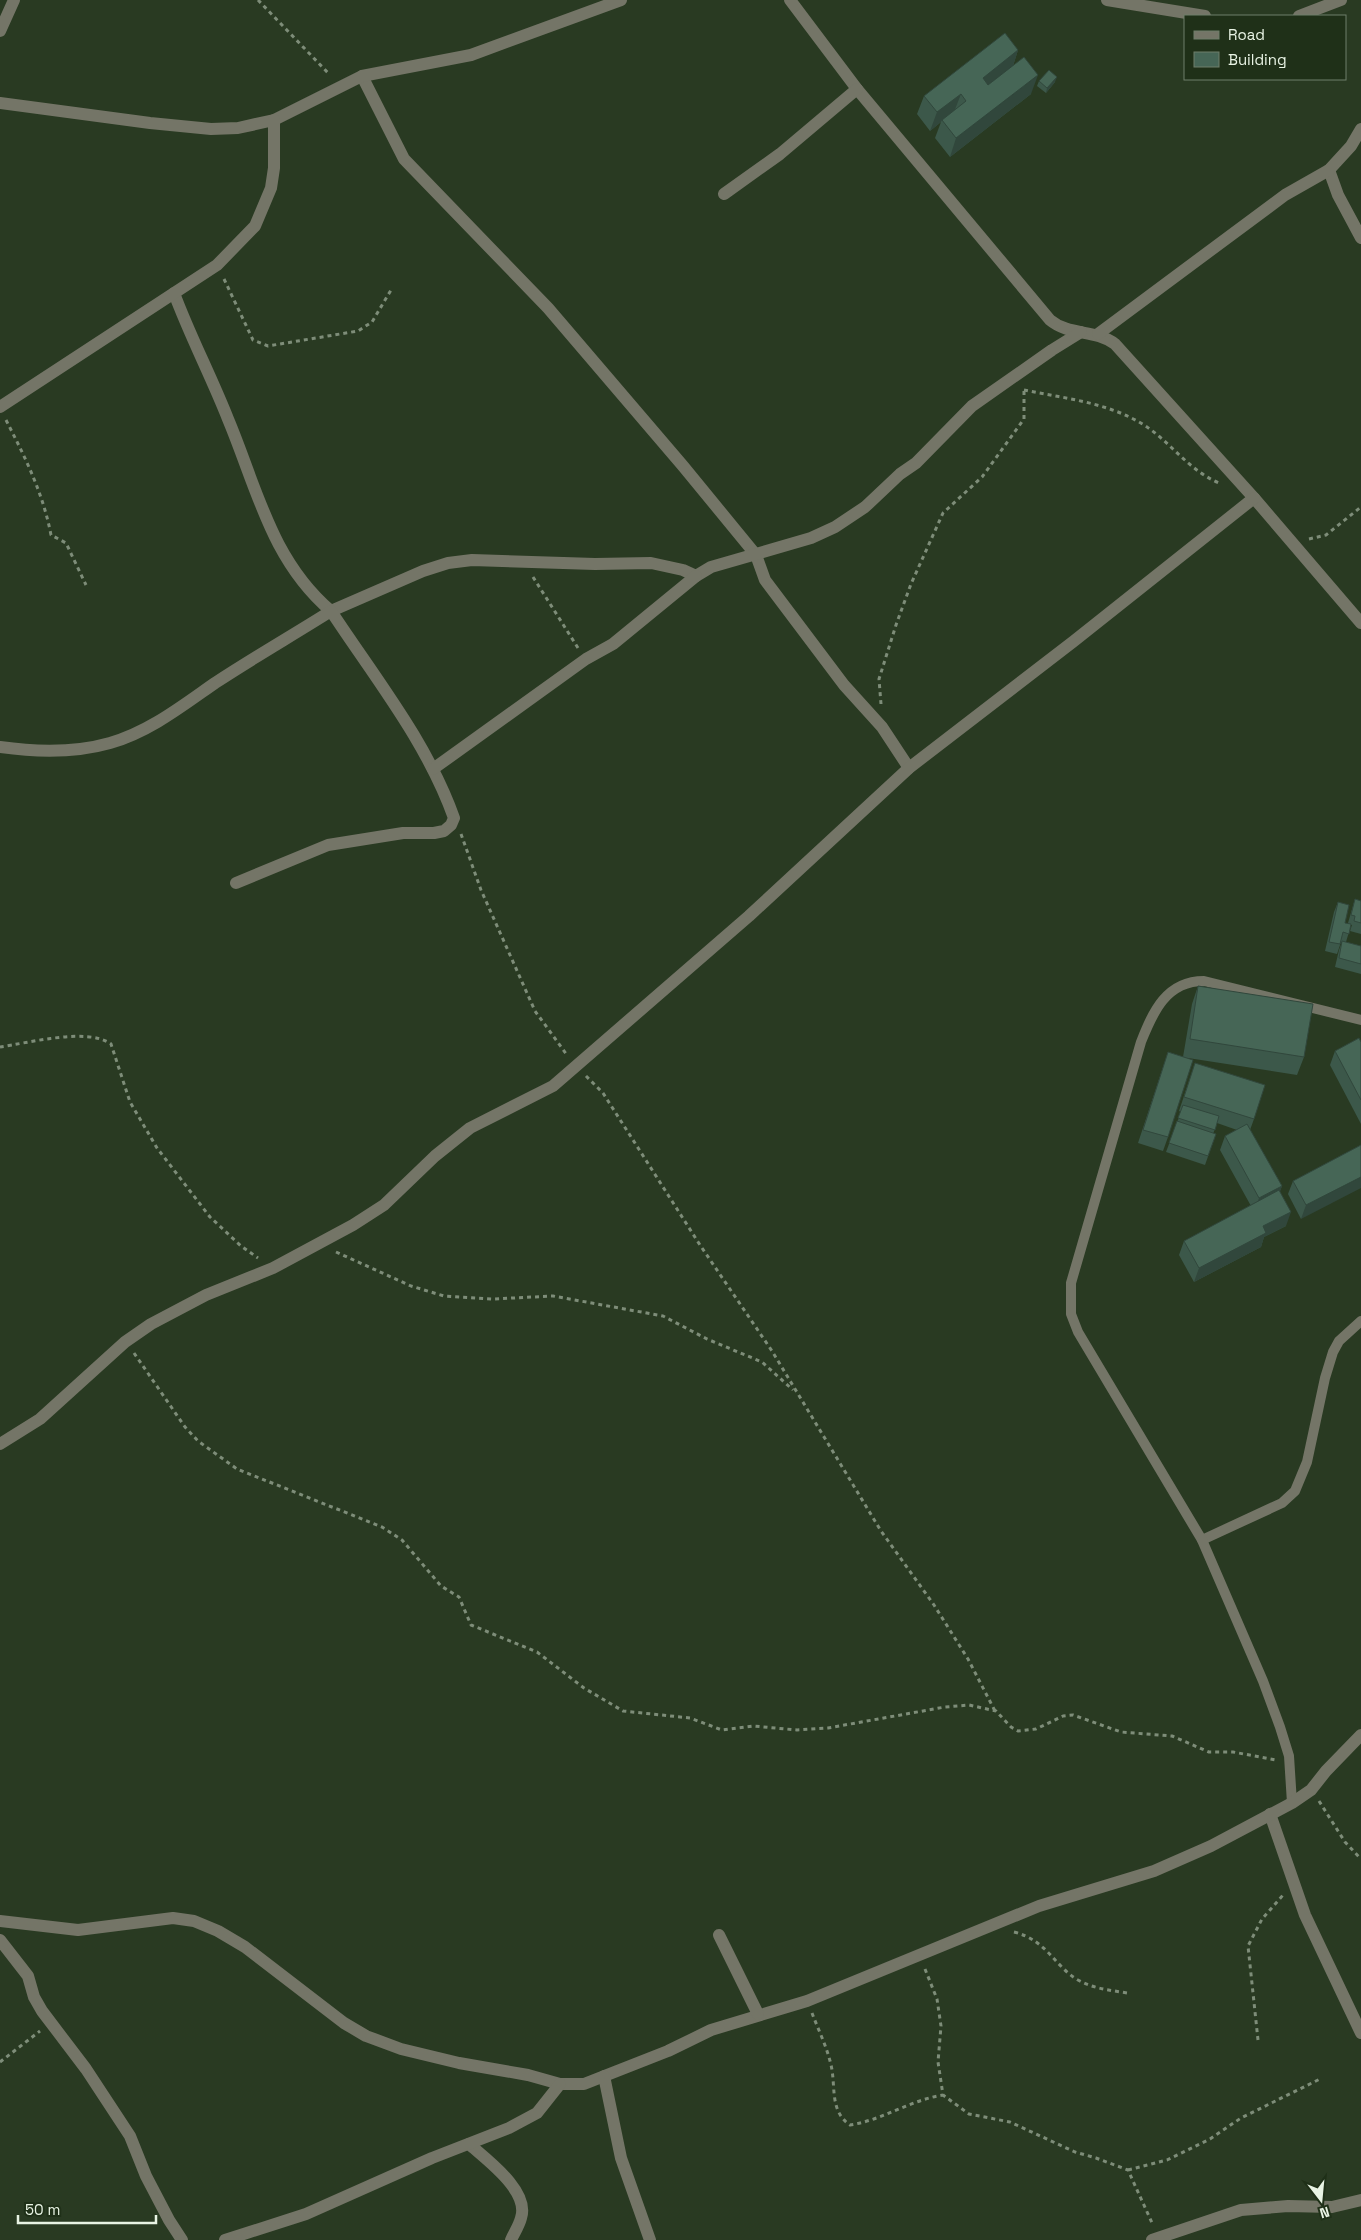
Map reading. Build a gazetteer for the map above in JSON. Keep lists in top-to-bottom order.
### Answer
{
  "legend": ["Road", "Building"],
  "scale_bar": "50 m",
  "north": "bottom"
}
